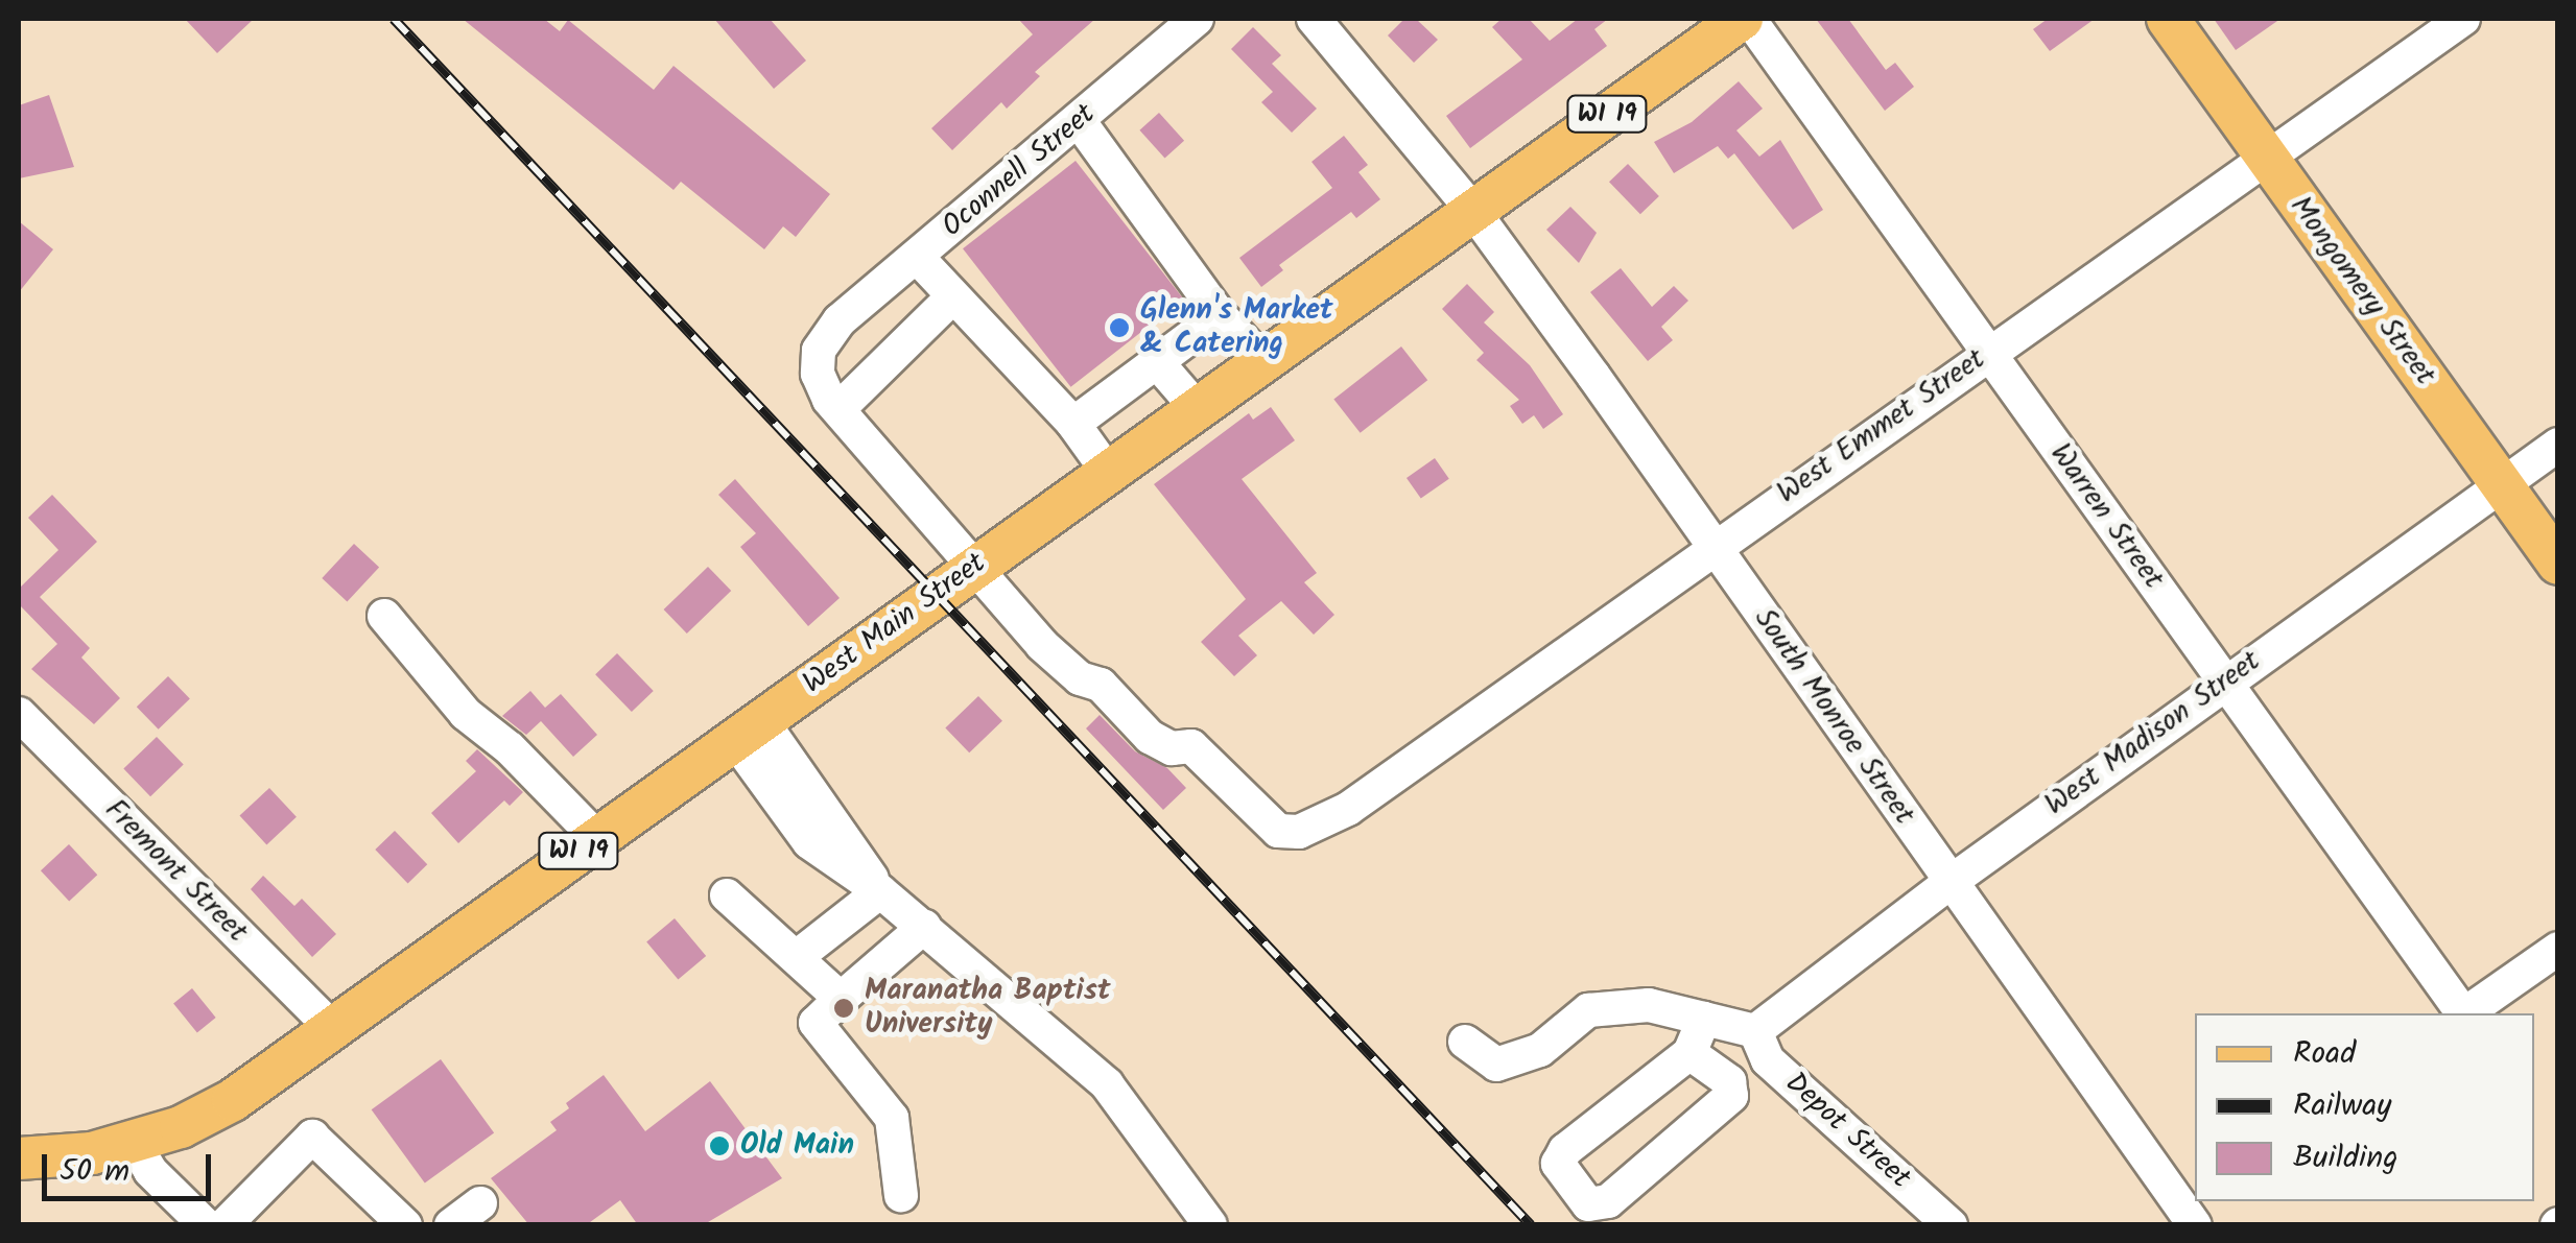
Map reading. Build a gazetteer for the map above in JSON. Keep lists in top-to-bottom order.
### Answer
{
  "streets": {
    "main road": ["WI 19", "Mongomery Street", "West Main Street"],
    "street": [
      "Oconnell Street",
      "West Emmet Street",
      "Warren Street",
      "South Monroe Street",
      "West Madison Street",
      "Fremont Street",
      "Depot Street"
    ]
  },
  "crossings": [
    ["Mongomery Street", "West Emmet Street"],
    ["Mongomery Street", "West Madison Street"],
    ["West Emmet Street", "Warren Street"],
    ["West Emmet Street", "West Main Street"],
    ["West Emmet Street", "South Monroe Street"],
    ["Warren Street", "West Main Street"],
    ["Warren Street", "West Madison Street"],
    ["West Main Street", "South Monroe Street"],
    ["West Main Street", "Fremont Street"],
    ["South Monroe Street", "West Madison Street"],
    ["West Madison Street", "Depot Street"]
  ],
  "places": ["Glenn's Market & Catering", "Maranatha Baptist University", "Old Main"],
  "legend": ["Road", "Railway", "Building"],
  "scale_bar": "50 m"
}
